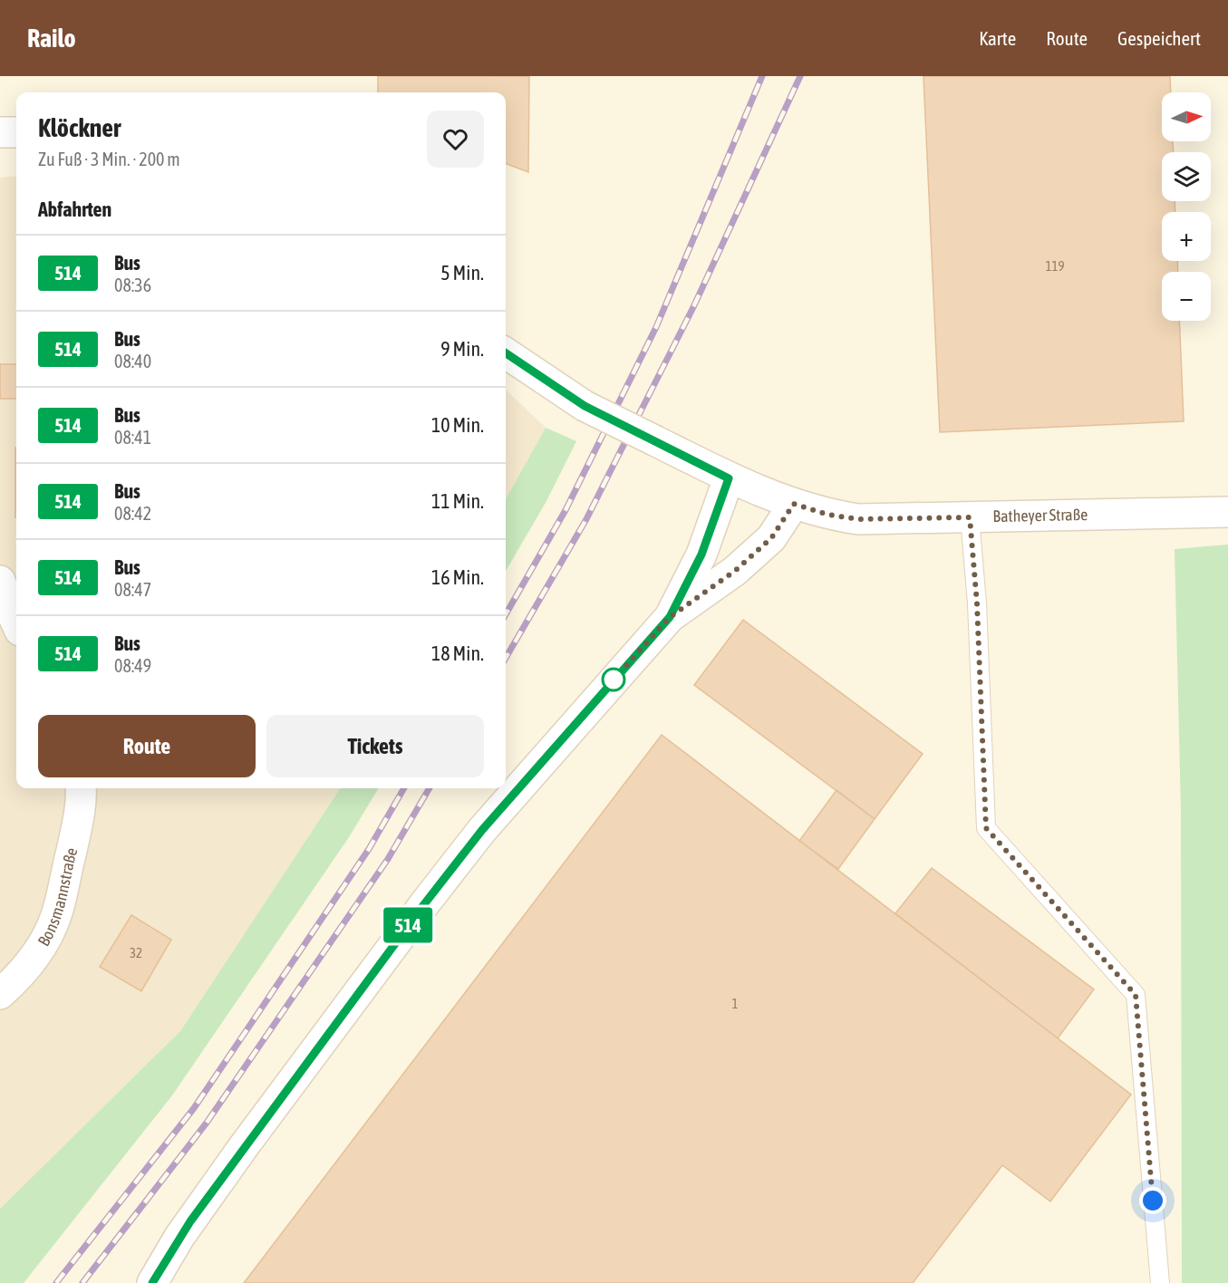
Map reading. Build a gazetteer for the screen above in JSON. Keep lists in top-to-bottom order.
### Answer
{
  "streets": {
    "street": ["Batheyer Straße", "Bonsmannstraße"]
  },
  "lines": ["bus line 514"],
  "house_numbers": ["119", "32", "1"],
  "north": "right",
  "page": {
    "header": "Railo",
    "nav": ["Karte", "Route", "Gespeichert"],
    "on_map": "514",
    "map_buttons": ["+", "−"],
    "heading": [
      ["Klöckner", "Zu Fuß · 3 Min. · 200 m"],
      "Abfahrten"
    ],
    "list": [
      {
        "mark": "514",
        "name": "Bus",
        "note": "08:36",
        "value": "5 Min."
      },
      {
        "mark": "514",
        "name": "Bus",
        "note": "08:40",
        "value": "9 Min."
      },
      {
        "mark": "514",
        "name": "Bus",
        "note": "08:41",
        "value": "10 Min."
      },
      {
        "mark": "514",
        "name": "Bus",
        "note": "08:42",
        "value": "11 Min."
      },
      {
        "mark": "514",
        "name": "Bus",
        "note": "08:47",
        "value": "16 Min."
      },
      {
        "mark": "514",
        "name": "Bus",
        "note": "08:49",
        "value": "18 Min."
      }
    ],
    "buttons": ["Route", "Tickets"]
  }
}
